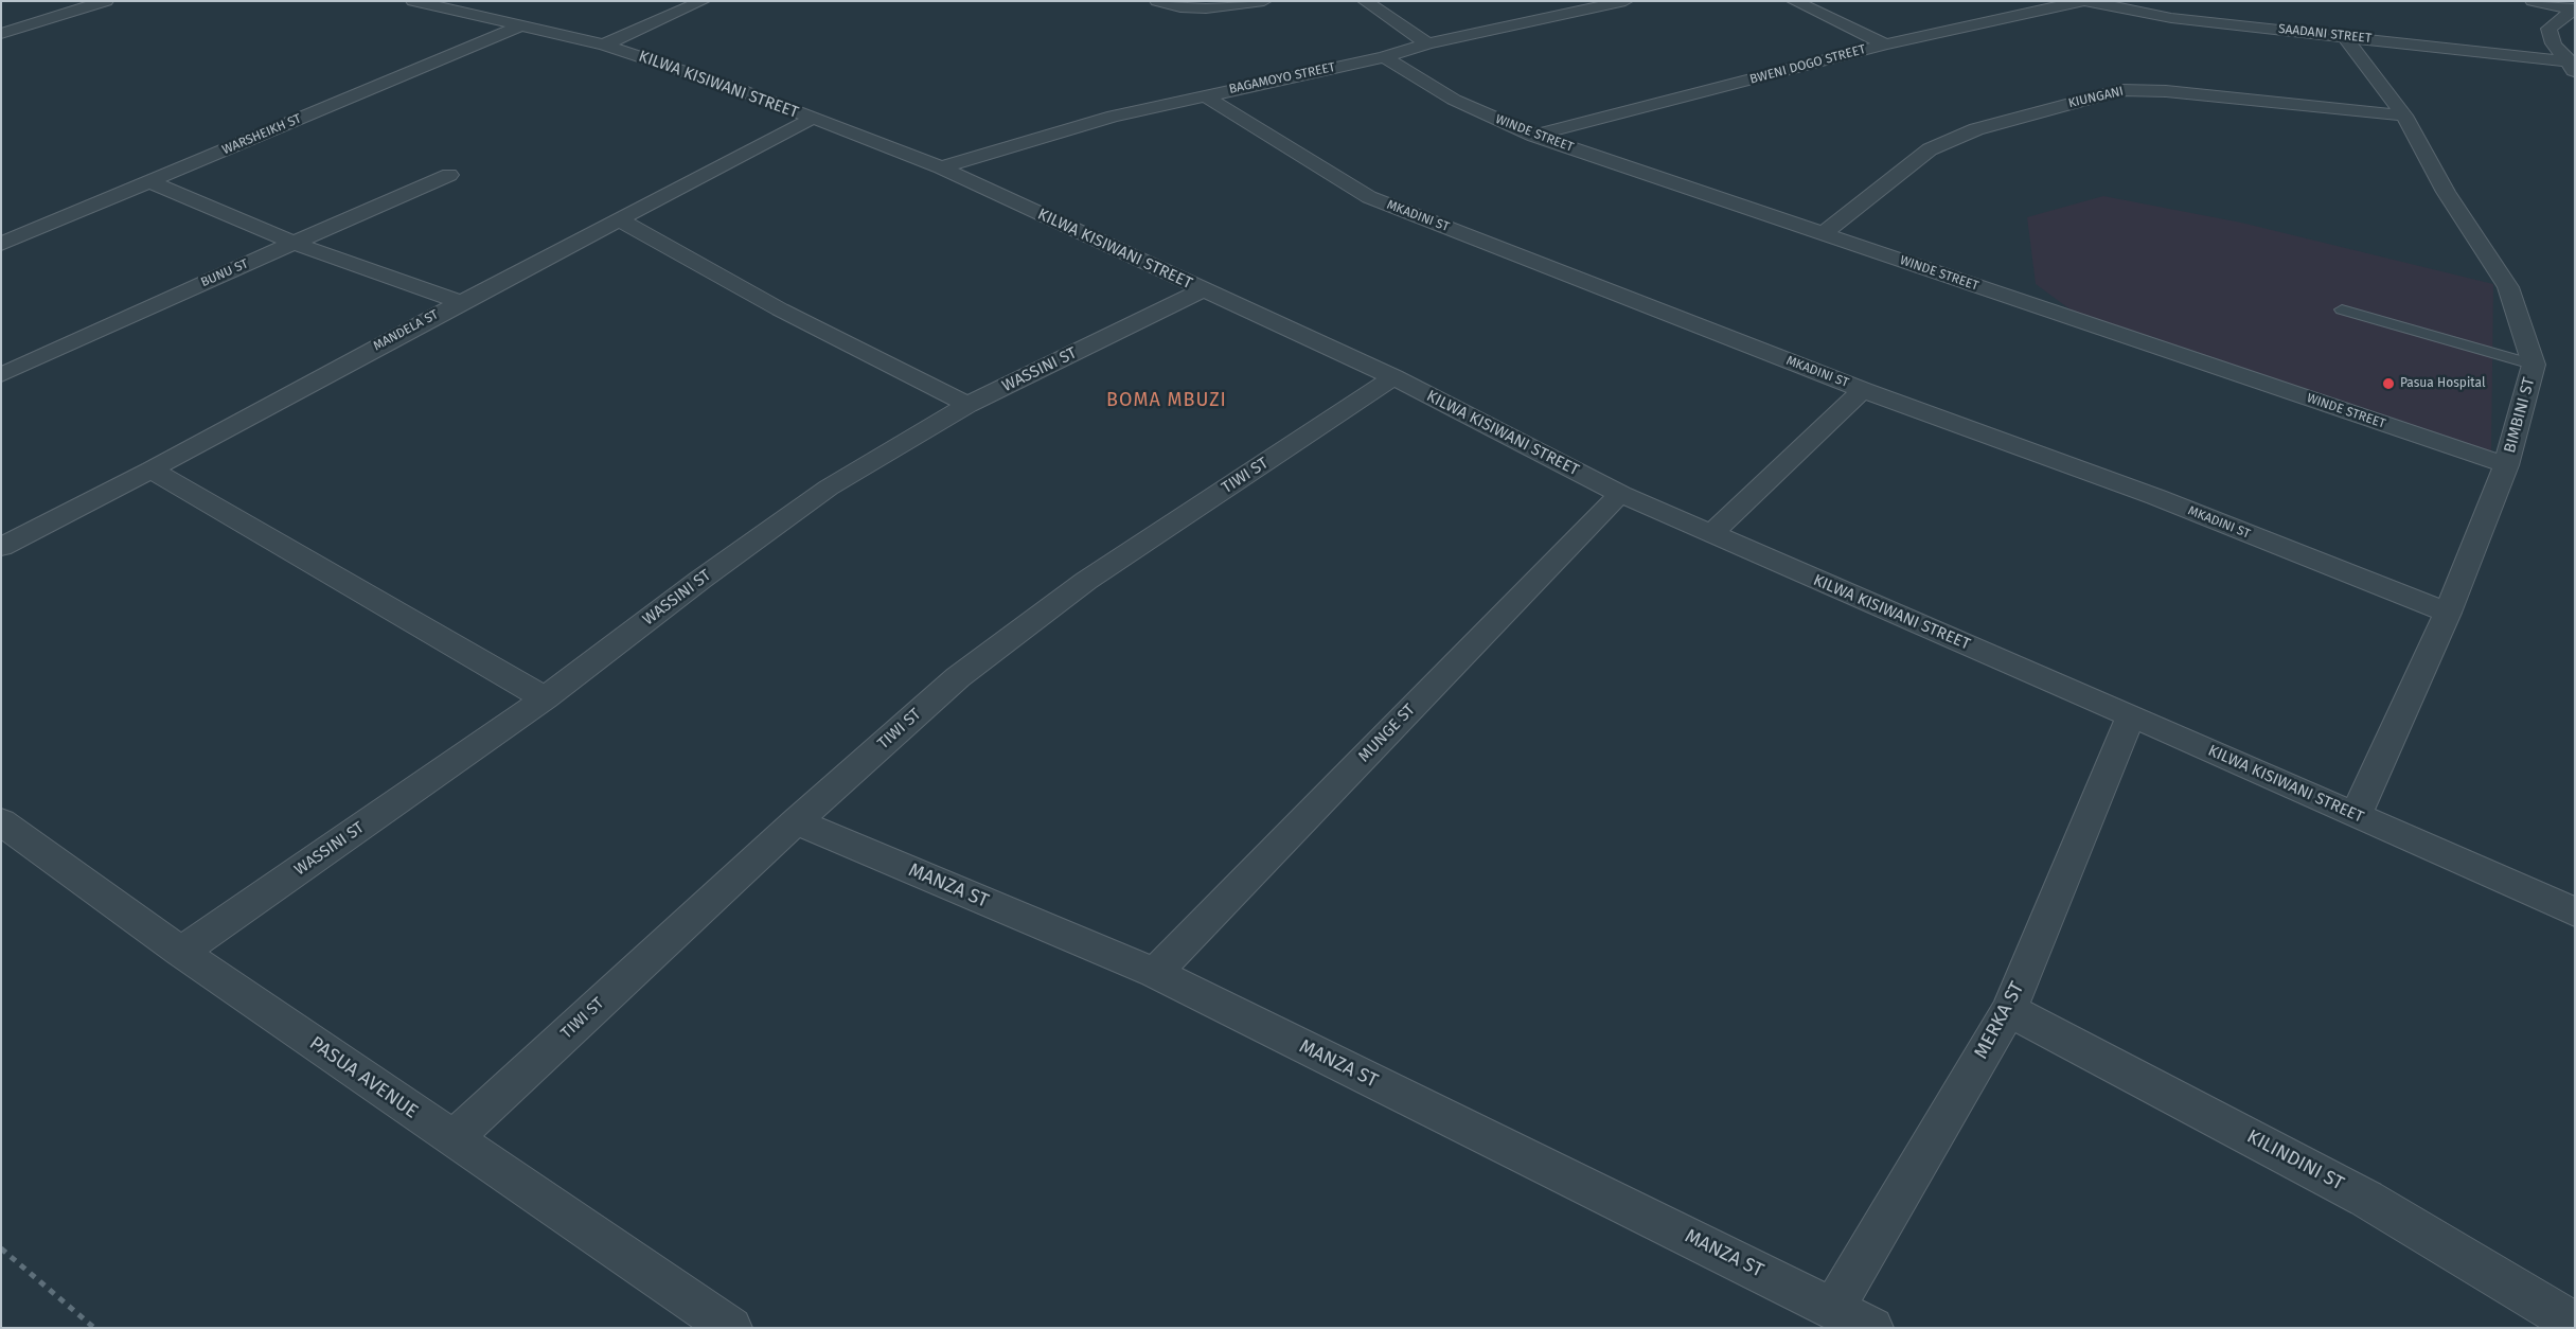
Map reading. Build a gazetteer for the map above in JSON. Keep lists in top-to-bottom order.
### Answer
{
  "streets": {
    "street": [
      "SAADANI STREET",
      "BWENI DOGO STREET",
      "BAGAMOYO STREET",
      "KILWA KISIWANI STREET",
      "KIUNGANI",
      "WINDE STREET",
      "WARSHEIKH ST",
      "MKADINI ST",
      "BUNU ST",
      "MANDELA ST",
      "WASSINI ST",
      "BIMBINI ST",
      "TIWI ST",
      "MUNGE ST",
      "MANZA ST",
      "MERKA ST",
      "PASUA AVENUE",
      "KILINDINI ST"
    ]
  },
  "crossings": [
    ["SAADANI STREET", "BWENI DOGO STREET"],
    ["SAADANI STREET", "BIMBINI ST"],
    ["BWENI DOGO STREET", "WINDE STREET"],
    ["BAGAMOYO STREET", "KILWA KISIWANI STREET"],
    ["BAGAMOYO STREET", "WINDE STREET"],
    ["BAGAMOYO STREET", "MKADINI ST"],
    ["KILWA KISIWANI STREET", "WARSHEIKH ST"],
    ["KILWA KISIWANI STREET", "MANDELA ST"],
    ["KILWA KISIWANI STREET", "WASSINI ST"],
    ["KILWA KISIWANI STREET", "BIMBINI ST"],
    ["KILWA KISIWANI STREET", "TIWI ST"],
    ["KILWA KISIWANI STREET", "MUNGE ST"],
    ["KILWA KISIWANI STREET", "MERKA ST"],
    ["KIUNGANI", "WINDE STREET"],
    ["KIUNGANI", "BIMBINI ST"],
    ["WINDE STREET", "BIMBINI ST"],
    ["MKADINI ST", "BIMBINI ST"],
    ["WASSINI ST", "PASUA AVENUE"],
    ["TIWI ST", "MANZA ST"],
    ["TIWI ST", "PASUA AVENUE"],
    ["MUNGE ST", "MANZA ST"],
    ["MANZA ST", "MERKA ST"],
    ["MERKA ST", "KILINDINI ST"]
  ],
  "districts": ["BOMA MBUZI"],
  "places": ["Pasua Hospital"]
}
